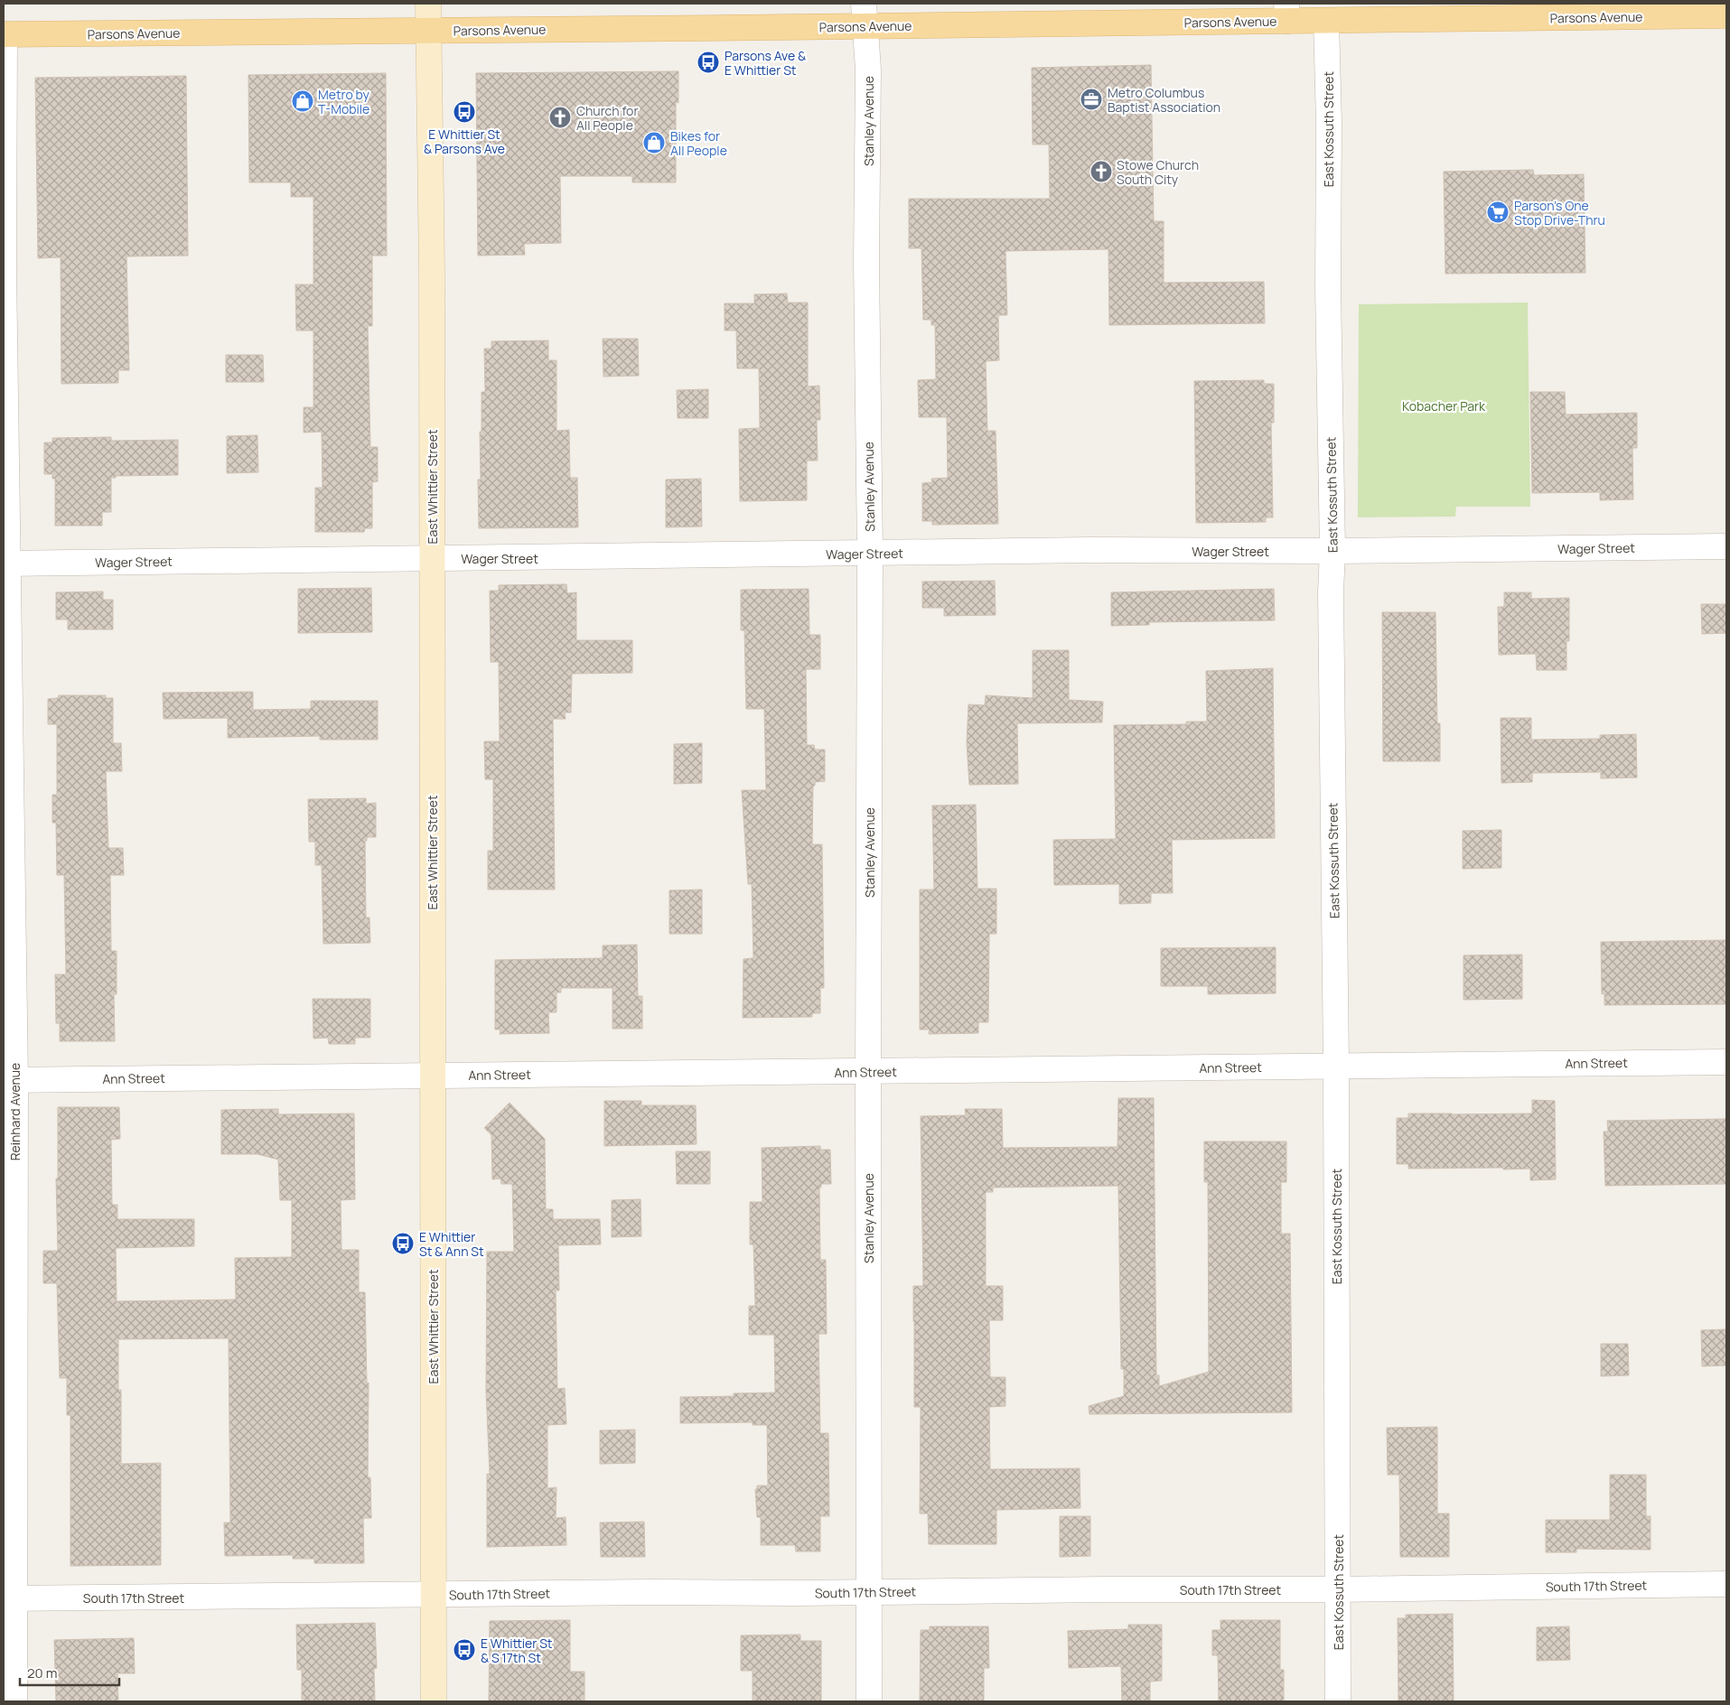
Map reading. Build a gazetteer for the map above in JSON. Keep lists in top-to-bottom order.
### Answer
{
  "streets": {
    "main road": ["Parsons Avenue"],
    "street": [
      "Stanley Avenue",
      "East Kossuth Street",
      "East Whittier Street",
      "Wager Street",
      "Ann Street",
      "Reinhard Avenue",
      "South 17th Street"
    ]
  },
  "crossings": [
    ["Parsons Avenue", "Stanley Avenue"],
    ["Parsons Avenue", "East Kossuth Street"],
    ["Parsons Avenue", "East Whittier Street"],
    ["Parsons Avenue", "Reinhard Avenue"],
    ["Stanley Avenue", "Wager Street"],
    ["Stanley Avenue", "Ann Street"],
    ["Stanley Avenue", "South 17th Street"],
    ["East Kossuth Street", "Wager Street"],
    ["East Kossuth Street", "Ann Street"],
    ["East Kossuth Street", "South 17th Street"],
    ["East Whittier Street", "Wager Street"],
    ["East Whittier Street", "Ann Street"],
    ["East Whittier Street", "South 17th Street"],
    ["Wager Street", "Reinhard Avenue"],
    ["Ann Street", "Reinhard Avenue"],
    ["Reinhard Avenue", "South 17th Street"]
  ],
  "parks": ["Kobacher Park"],
  "places": {
    "bus stop": [
      "Parsons Ave & E Whittier St",
      "E Whittier St & Parsons Ave",
      "E Whittier St & Ann St",
      "E Whittier St & S 17th St"
    ],
    "office": ["Metro Columbus Baptist Association"],
    "shop": ["Metro by T-Mobile", "Bikes for All People"],
    "church": ["Church for All People", "Stowe Church South City"],
    "supermarket": ["Parson's One Stop Drive-Thru"]
  },
  "scale_bar": "20 m"
}
